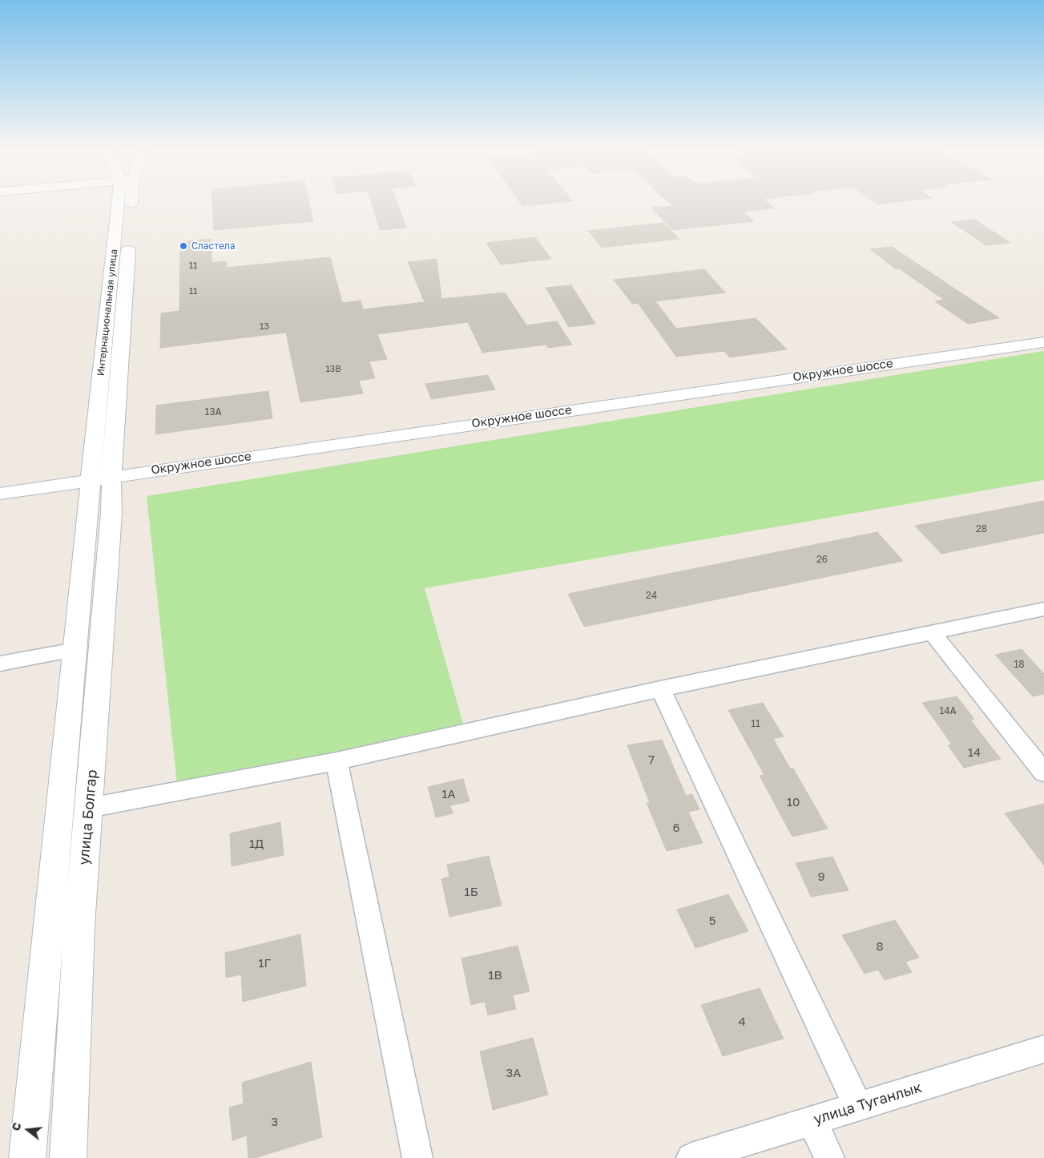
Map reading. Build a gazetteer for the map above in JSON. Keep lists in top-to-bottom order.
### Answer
{
  "streets": {
    "street": [
      "Интернациональная улица",
      "Окружное шоссе",
      "улица Болгар",
      "улица Туганлык"
    ]
  },
  "crossings": [
    ["Интернациональная улица", "Окружное шоссе"],
    ["Интернациональная улица", "улица Болгар"],
    ["Окружное шоссе", "улица Болгар"]
  ],
  "places": ["Сластела"],
  "house_numbers": [
    "11",
    "11",
    "13",
    "13В",
    "13А",
    "28",
    "26",
    "24",
    "18",
    "14А",
    "11",
    "14",
    "7",
    "1А",
    "10",
    "6",
    "1Д",
    "9",
    "1Б",
    "5",
    "8",
    "1Г",
    "1В",
    "4",
    "3А",
    "3"
  ],
  "north": "left"
}
